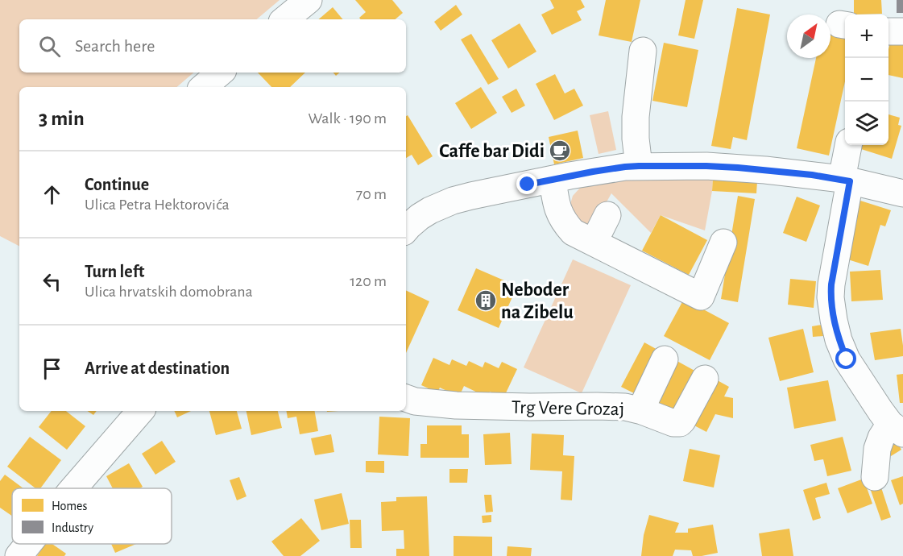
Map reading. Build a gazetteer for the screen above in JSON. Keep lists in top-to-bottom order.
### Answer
{
  "streets": {
    "street": ["Trg Vere Grozaj"]
  },
  "places": {
    "cafe": ["Caffe bar Didi"],
    "building": ["Neboder na Zibelu"]
  },
  "legend": ["Homes", "Industry"],
  "north": "top right",
  "page": {
    "map_buttons": ["+", "−"],
    "search": "Search here",
    "heading": ["3 min", "Walk · 190 m"],
    "list": [
      ["Continue", "Ulica Petra Hektorovića", "70 m"],
      ["Turn left", "Ulica hrvatskih domobrana", "120 m"],
      "Arrive at destination"
    ]
  }
}
